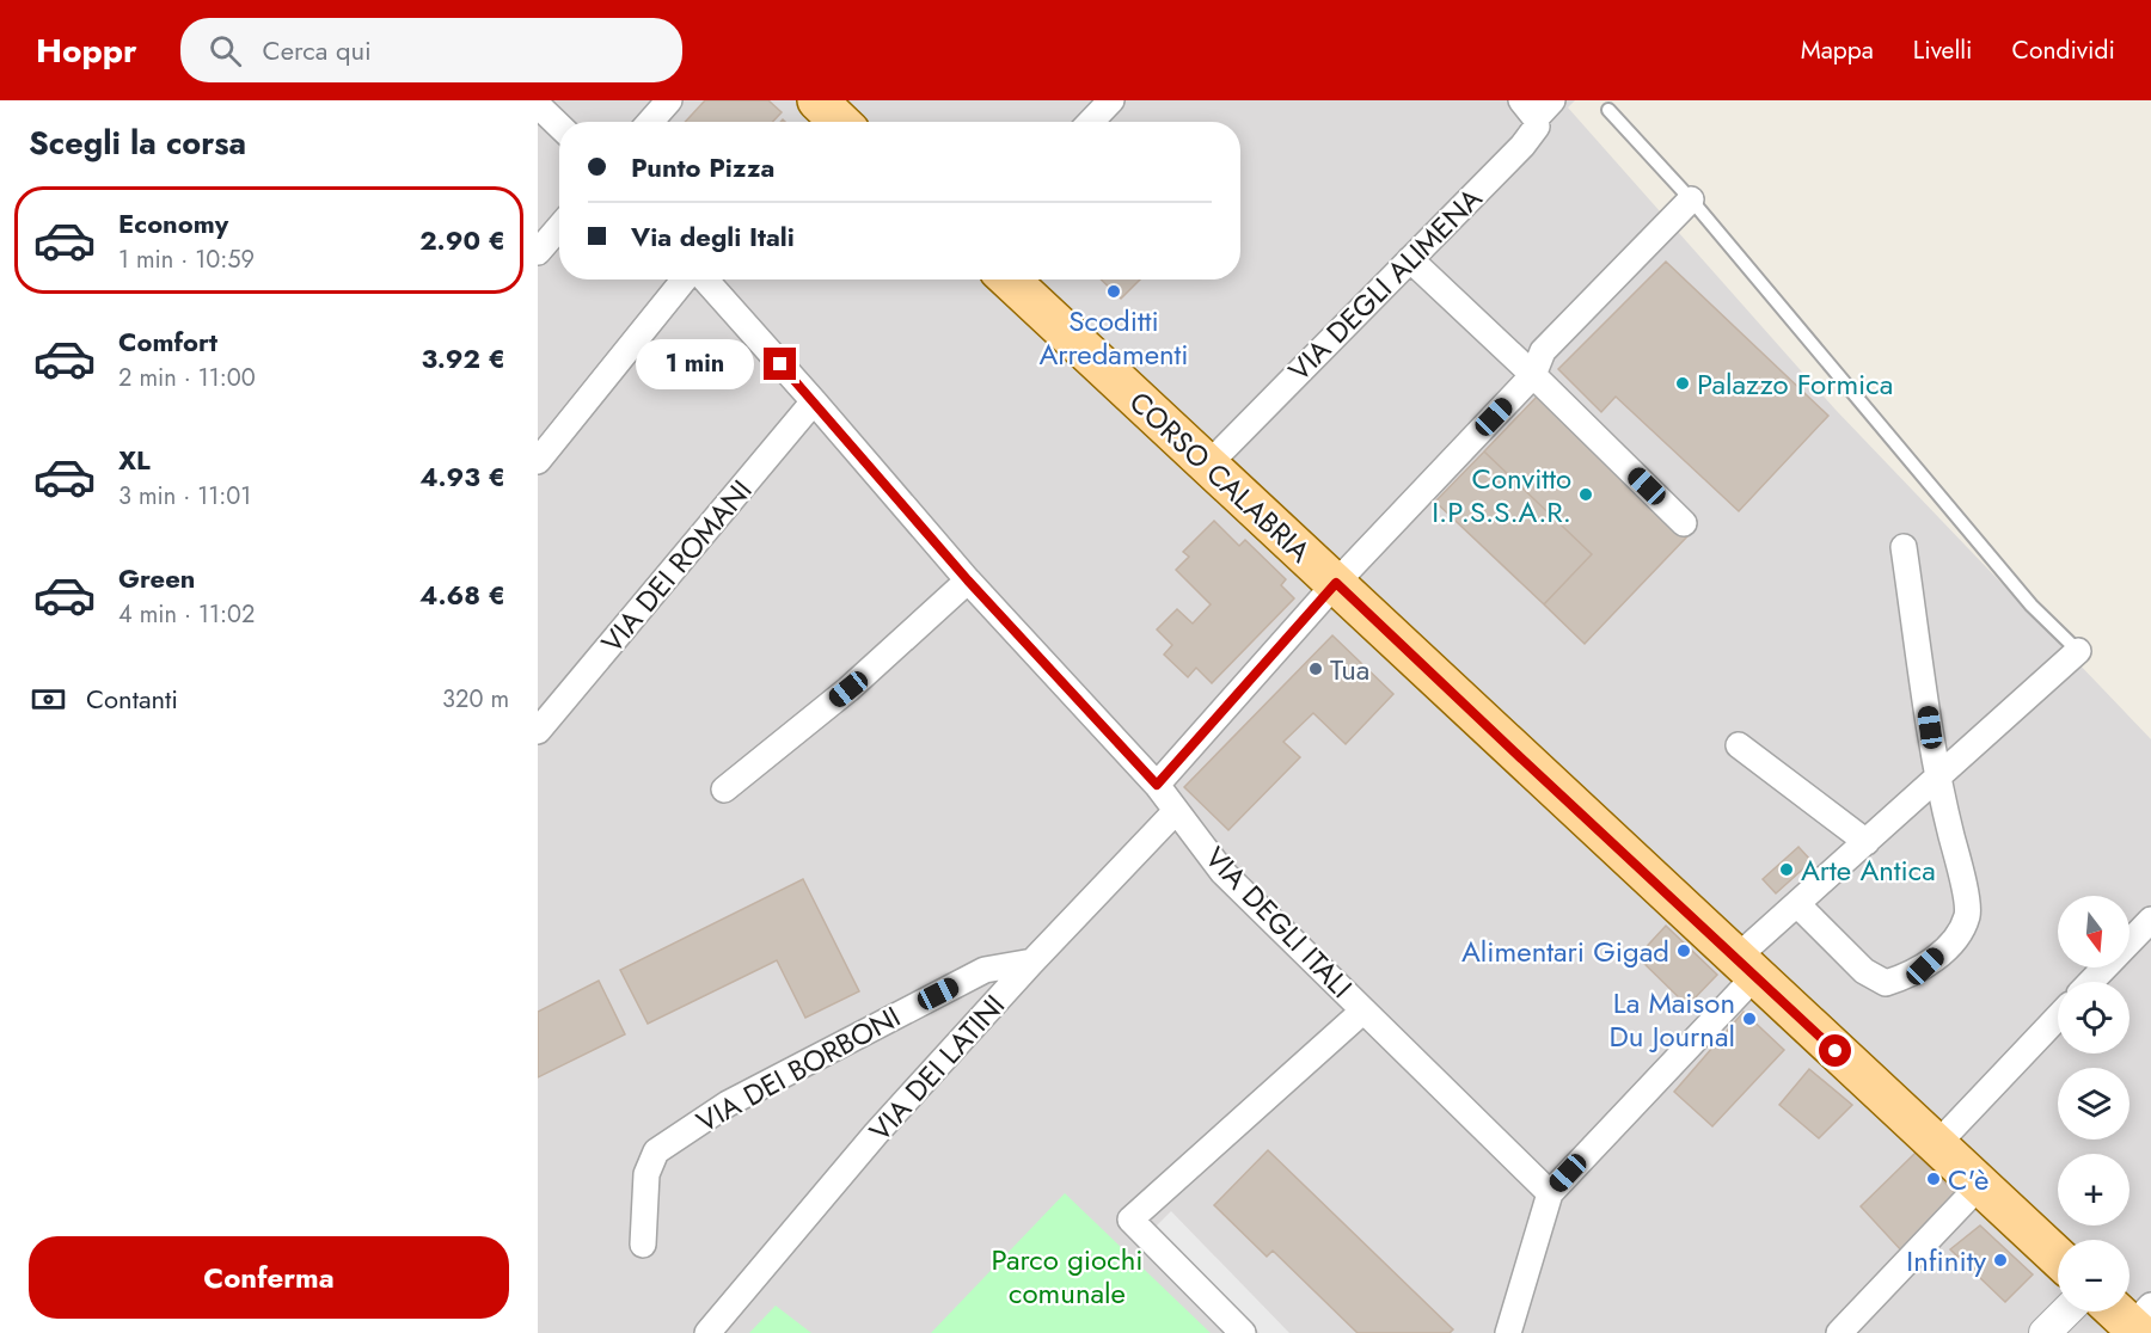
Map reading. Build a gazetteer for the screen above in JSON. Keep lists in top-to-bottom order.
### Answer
{
  "streets": {
    "main road": ["CORSO CALABRIA"],
    "street": [
      "VIA DEGLI ALIMENA",
      "VIA DEI ROMANI",
      "VIA DEGLI ITALI",
      "VIA DEI LATINI",
      "VIA DEI BORBONI"
    ]
  },
  "crossings": [
    ["VIA DEGLI ALIMENA", "CORSO CALABRIA"],
    ["VIA DEI ROMANI", "VIA DEGLI ITALI"],
    ["VIA DEGLI ITALI", "VIA DEI LATINI"],
    ["VIA DEI LATINI", "VIA DEI BORBONI"]
  ],
  "parks": ["Parco giochi comunale"],
  "places": [
    "Scoditti Arredamenti",
    "Palazzo Formica",
    "Convitto I.P.S.S.A.R.",
    "Tua",
    "Arte Antica",
    "Alimentari Gigad",
    "La Maison Du Journal",
    "C'è",
    "Infinity"
  ],
  "north": "bottom",
  "page": {
    "header": "Hoppr",
    "search": "Cerca qui",
    "nav": ["Mappa", "Livelli", "Condividi"],
    "heading": "Scegli la corsa",
    "banner": ["Punto Pizza", "Via degli Itali"],
    "list": [
      {
        "name": "Economy",
        "note": "1 min · 10:59",
        "value": "2.90 €"
      },
      {
        "name": "Comfort",
        "note": "2 min · 11:00",
        "value": "3.92 €"
      },
      {
        "name": "XL",
        "note": "3 min · 11:01",
        "value": "4.93 €"
      },
      {
        "name": "Green",
        "note": "4 min · 11:02",
        "value": "4.68 €"
      }
    ],
    "bubble": "1 min",
    "pay": ["Contanti", "320 m"],
    "map_buttons": ["+", "−"],
    "buttons": "Conferma"
  }
}
